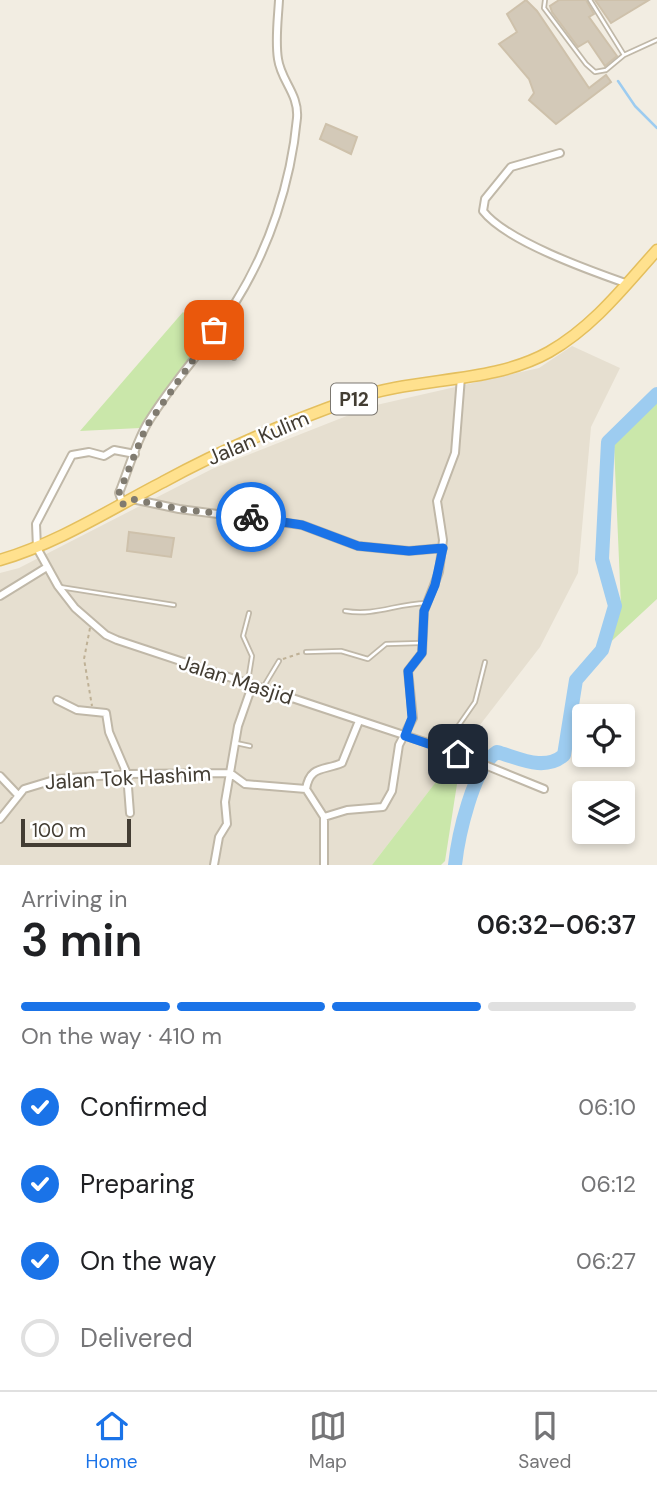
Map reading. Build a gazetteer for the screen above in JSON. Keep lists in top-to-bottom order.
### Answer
{
  "streets": {
    "main road": ["P12", "Jalan Kulim"],
    "street": ["Jalan Masjid", "Jalan Tok Hashim"]
  },
  "crossings": [
    ["Jalan Kulim", "Jalan Masjid"]
  ],
  "scale_bar": "100 m",
  "page": {
    "scale": "100 m",
    "heading": ["3 min", "Arriving in", "06:32–06:37"],
    "bar": "On the way · 410 m",
    "list": [
      ["Confirmed", "06:10"],
      ["Preparing", "06:12"],
      ["On the way", "06:27"],
      "Delivered"
    ],
    "tabs": ["Home", "Map", "Saved"]
  }
}
